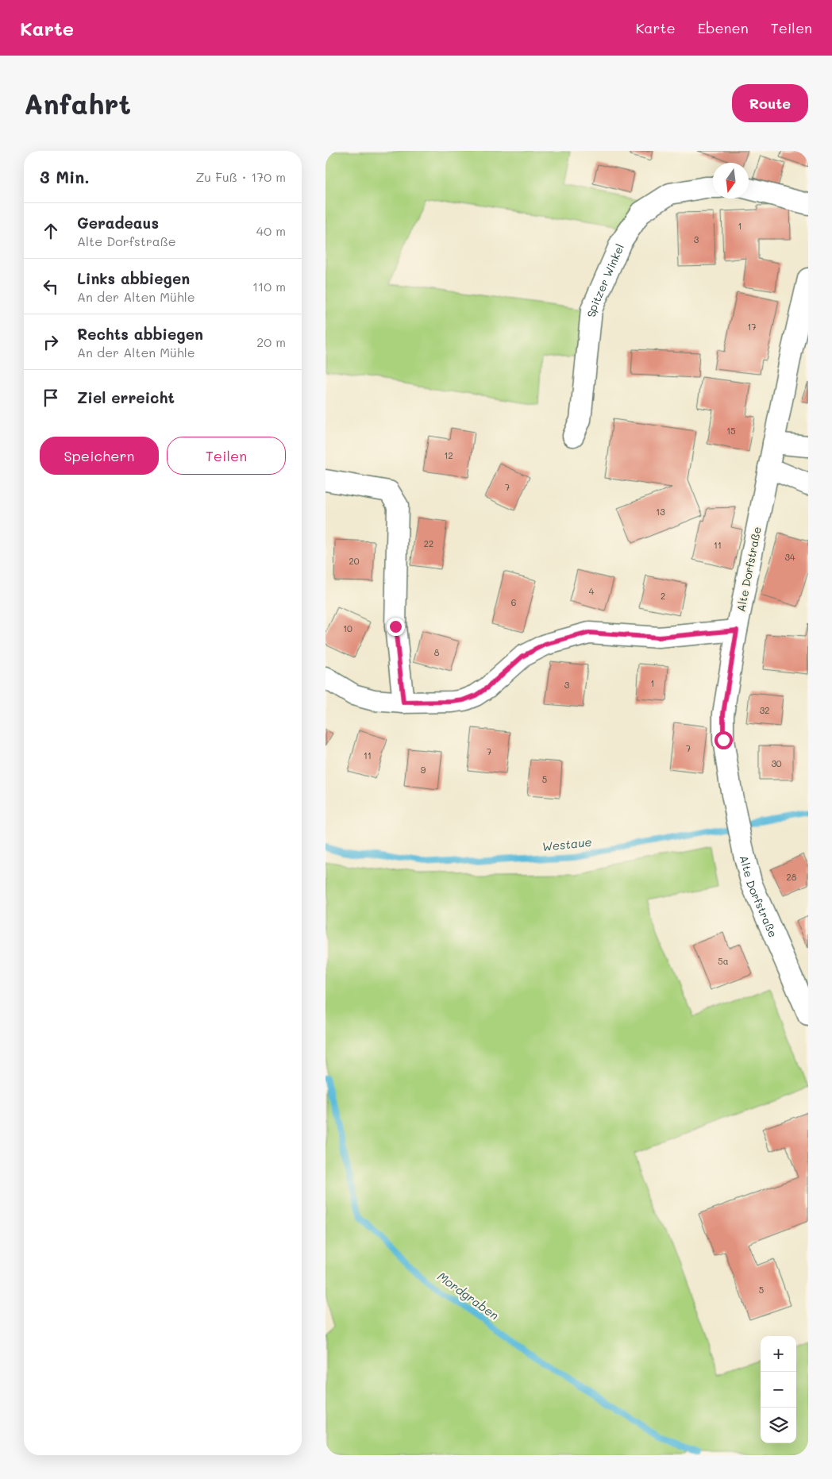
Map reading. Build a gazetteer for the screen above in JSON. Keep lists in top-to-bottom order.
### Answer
{
  "streets": {
    "street": ["Spitzer Winkel", "Alte Dorfstraße"]
  },
  "water": ["Westaue", "Mordgraben"],
  "house_numbers": [
    "1",
    "3",
    "17",
    "15",
    "12",
    "7",
    "13",
    "22",
    "11",
    "34",
    "20",
    "4",
    "2",
    "6",
    "10",
    "8",
    "1",
    "3",
    "32",
    "7",
    "7",
    "11",
    "30",
    "9",
    "5",
    "28",
    "5a",
    "5"
  ],
  "north": "bottom",
  "page": {
    "header": "Karte",
    "nav": ["Karte", "Ebenen", "Teilen"],
    "buttons": [
      "Route",
      ["Speichern", "Teilen"]
    ],
    "title": "Anfahrt",
    "heading": ["3 Min.", "Zu Fuß · 170 m"],
    "list": [
      ["Geradeaus", "Alte Dorfstraße", "40 m"],
      ["Links abbiegen", "An der Alten Mühle", "110 m"],
      ["Rechts abbiegen", "An der Alten Mühle", "20 m"],
      "Ziel erreicht"
    ],
    "map_buttons": ["+", "−"]
  }
}
